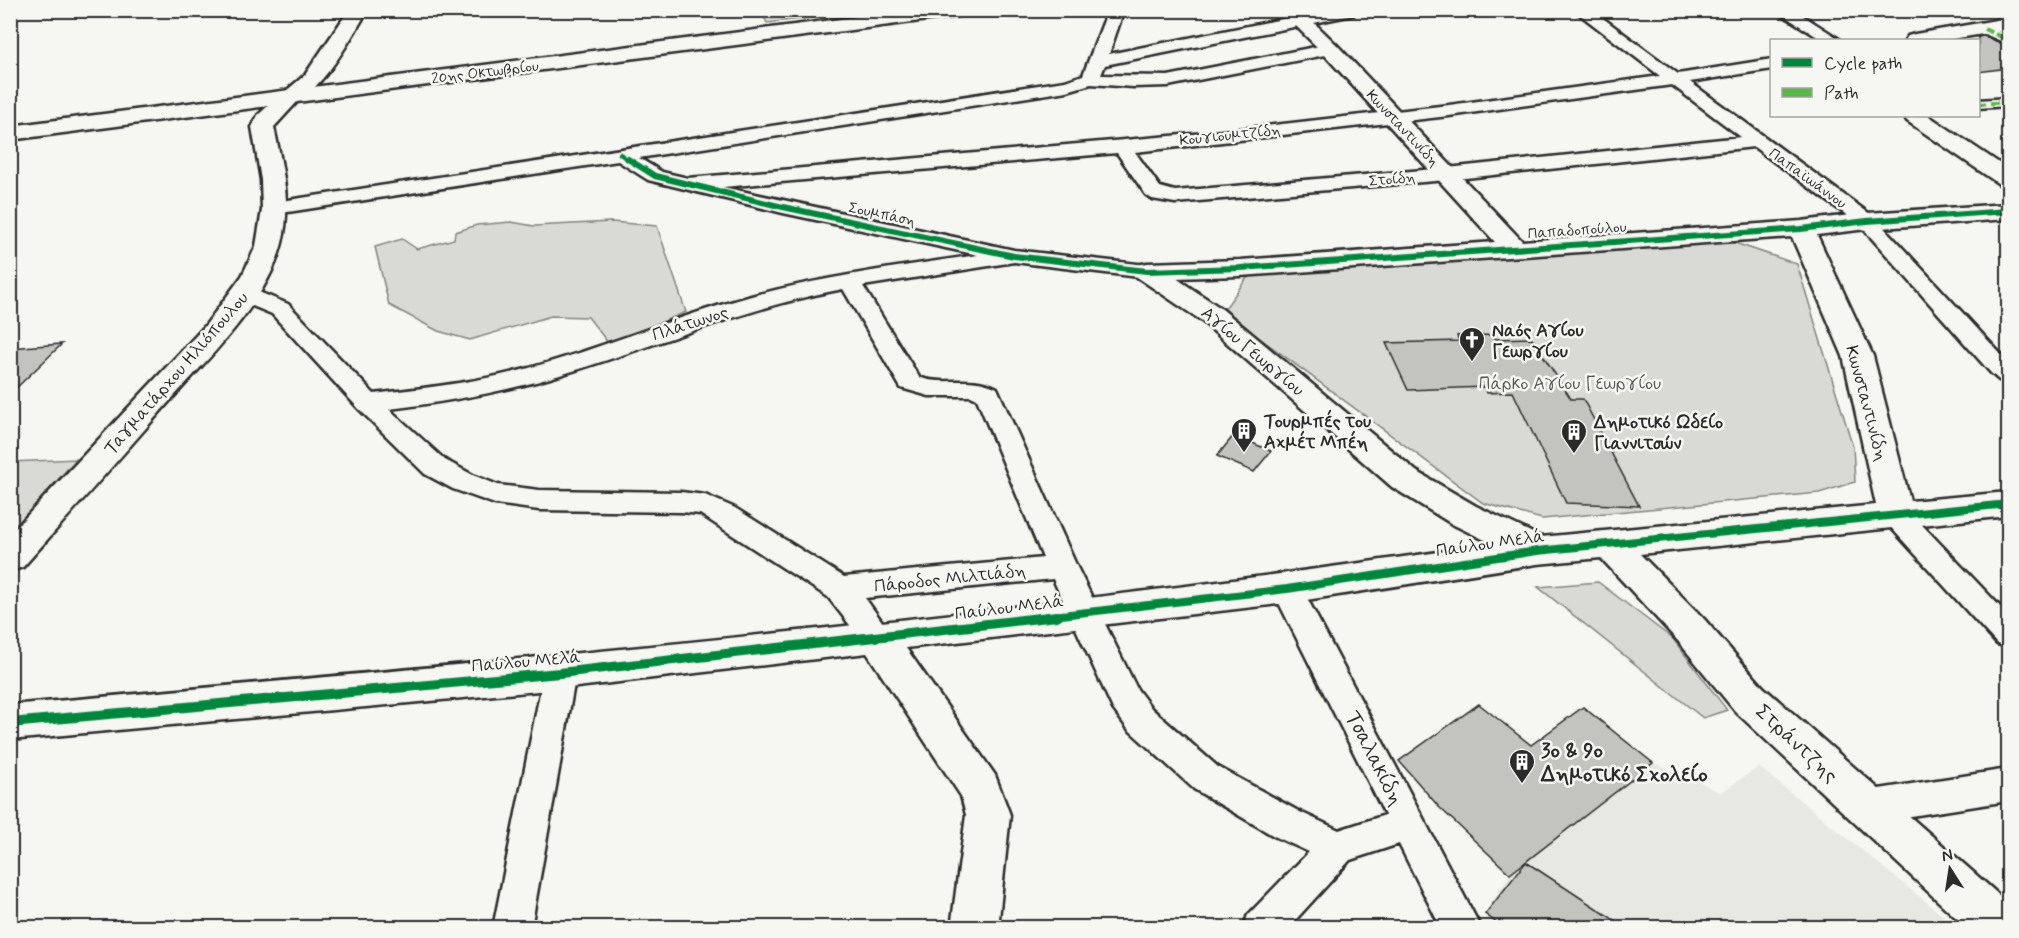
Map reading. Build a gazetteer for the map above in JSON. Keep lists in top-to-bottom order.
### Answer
{
  "streets": {
    "street": [
      "20ης Οκτωβρίου",
      "Κωνσταντινίδη",
      "Κουγιουμτζίδη",
      "Παπαϊωάννου",
      "Στοίδη",
      "Σουμπάση",
      "Παπαδοπούλου",
      "Πλάτωνος",
      "Αγίου Γεωργίου",
      "Ταγματάρχου Ηλιόπουλου",
      "Παύλου Μελά",
      "Πάροδος Μιλτιάδη",
      "Στράντζης",
      "Τσαλακίδη"
    ]
  },
  "crossings": [
    ["20ης Οκτωβρίου", "Ταγματάρχου Ηλιόπουλου"],
    ["Κωνσταντινίδη", "Κουγιουμτζίδη"],
    ["Κωνσταντινίδη", "Στοίδη"],
    ["Κωνσταντινίδη", "Παπαδοπούλου"],
    ["Κωνσταντινίδη", "Παύλου Μελά"],
    ["Κουγιουμτζίδη", "Παπαϊωάννου"],
    ["Κουγιουμτζίδη", "Στοίδη"],
    ["Κουγιουμτζίδη", "Σουμπάση"],
    ["Παπαϊωάννου", "Στοίδη"],
    ["Παπαϊωάννου", "Παπαδοπούλου"],
    ["Σουμπάση", "Παπαδοπούλου"],
    ["Σουμπάση", "Πλάτωνος"],
    ["Σουμπάση", "Αγίου Γεωργίου"],
    ["Παπαδοπούλου", "Αγίου Γεωργίου"],
    ["Αγίου Γεωργίου", "Παύλου Μελά"],
    ["Παύλου Μελά", "Στράντζης"],
    ["Παύλου Μελά", "Τσαλακίδη"]
  ],
  "parks": ["Πάρκο Αγίου Γεωργίου"],
  "places": {
    "church": ["Ναός Αγίου Γεωργίου"],
    "building": ["Τουρμπές του Αχμέτ Μπέη", "Δημοτικό Ωδείο Γιαννιτσών", "3ο & 9ο Δημοτικό Σχολείο"]
  },
  "legend": ["Cycle path", "Path"],
  "north": "top"
}
